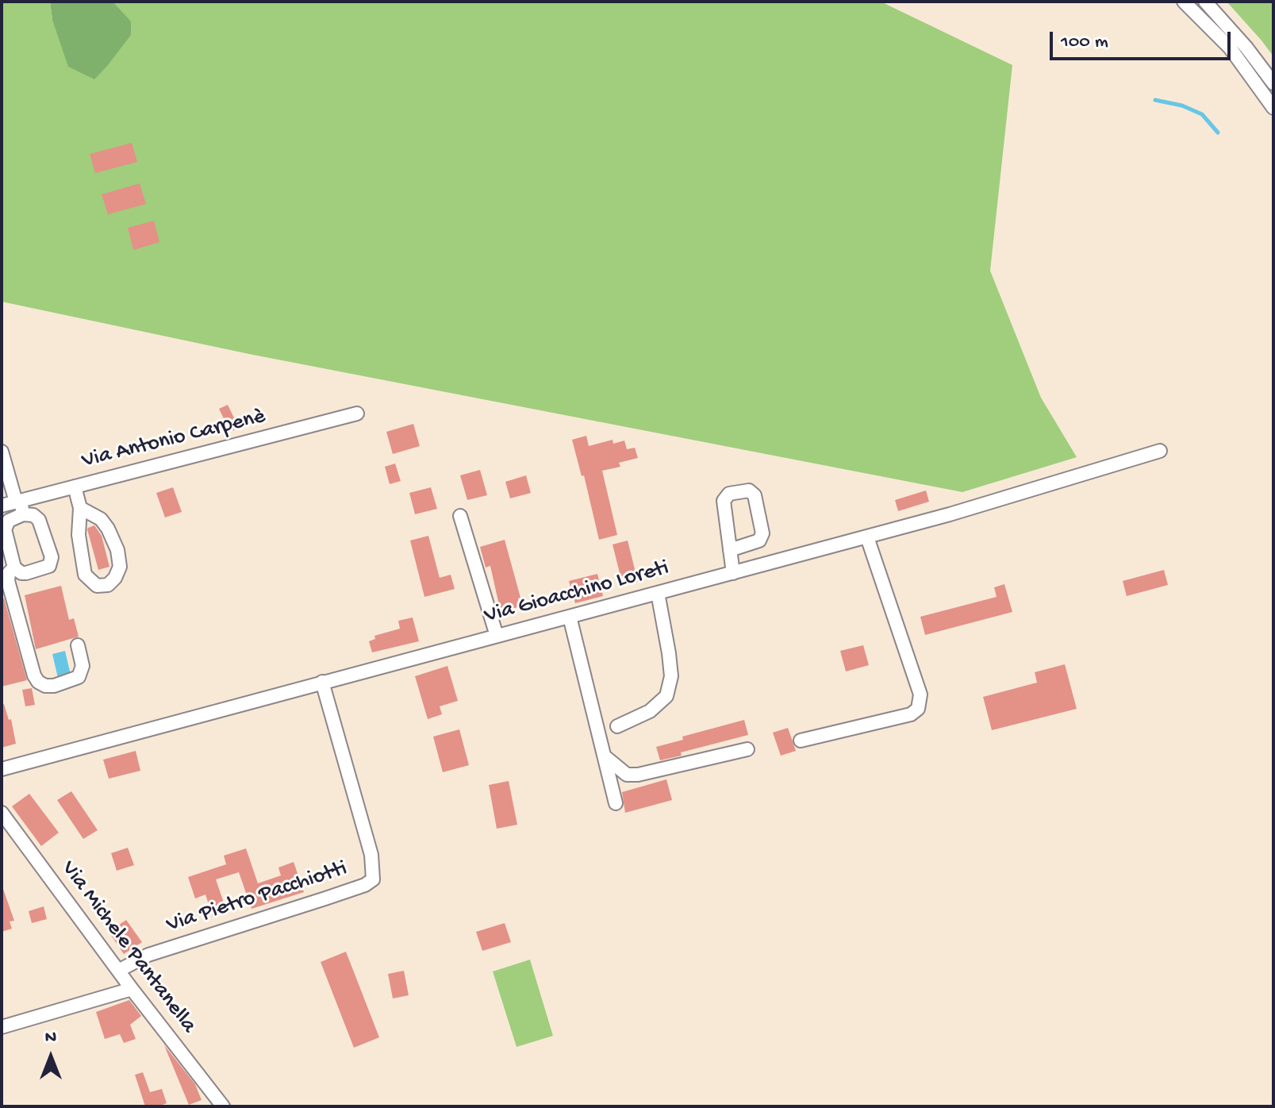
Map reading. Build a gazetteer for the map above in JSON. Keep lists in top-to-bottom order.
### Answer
{
  "streets": {
    "street": [
      "Via Antonio Carpenè",
      "Via Gioacchino Loreti",
      "Via Pietro Pacchiotti",
      "Via Michele Pantanella"
    ]
  },
  "crossings": [
    ["Via Gioacchino Loreti", "Via Pietro Pacchiotti"],
    ["Via Pietro Pacchiotti", "Via Michele Pantanella"]
  ],
  "scale_bar": "100 m",
  "north": "top"
}
